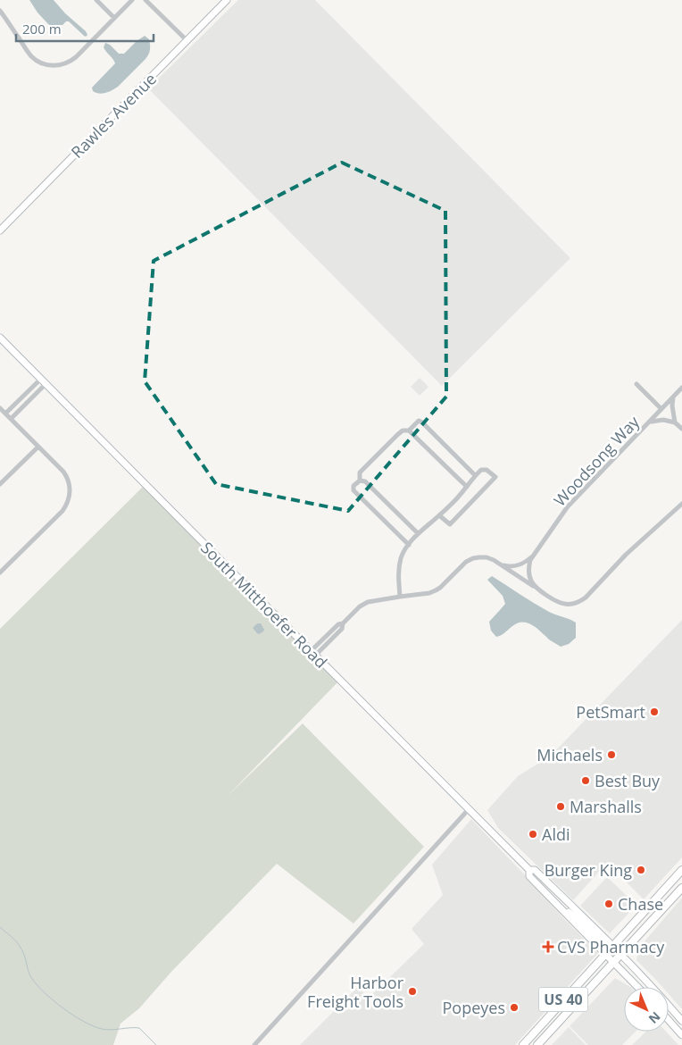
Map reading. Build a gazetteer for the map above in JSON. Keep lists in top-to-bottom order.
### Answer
{
  "streets": {
    "main road": ["Rawles Avenue", "South Mitthoefer Road", "US 40"],
    "street": ["Woodsong Way"]
  },
  "crossings": [
    ["South Mitthoefer Road", "US 40"]
  ],
  "places": {
    "other": [
      "PetSmart",
      "Michaels",
      "Best Buy",
      "Marshalls",
      "Aldi",
      "Burger King",
      "Chase",
      "Harbor Freight Tools",
      "Popeyes"
    ],
    "health": ["CVS Pharmacy"]
  },
  "scale_bar": "200 m",
  "north": "bottom right"
}
